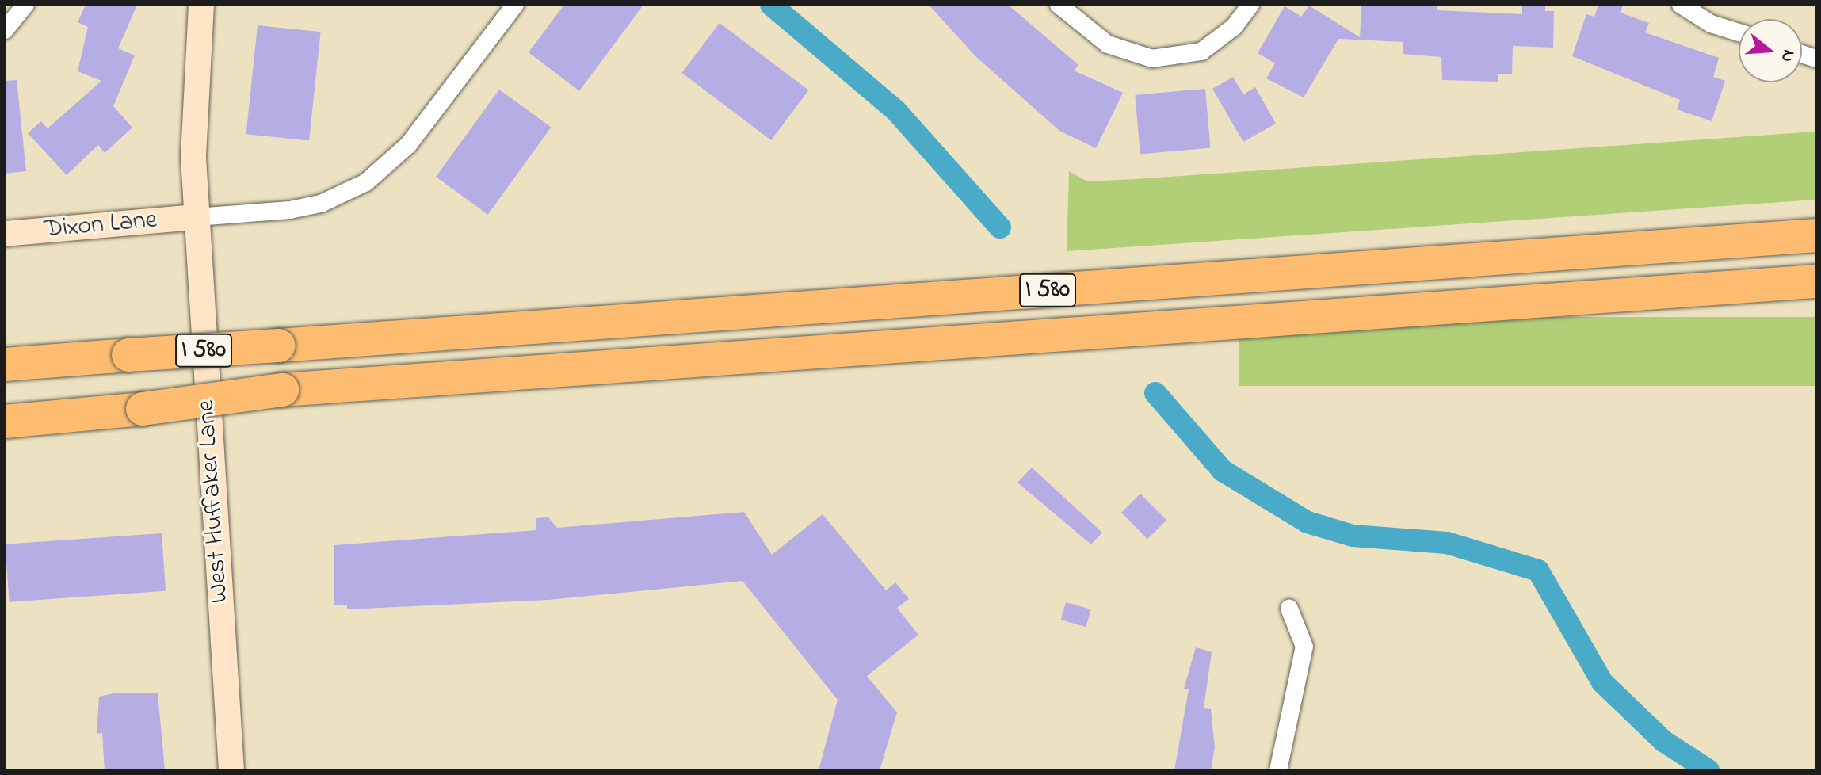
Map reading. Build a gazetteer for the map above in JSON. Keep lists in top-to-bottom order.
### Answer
{
  "streets": {
    "highway": ["I 580"],
    "street": ["Dixon Lane", "West Huffaker Lane"]
  },
  "crossings": [
    ["Dixon Lane", "West Huffaker Lane"]
  ],
  "north": "right"
}
